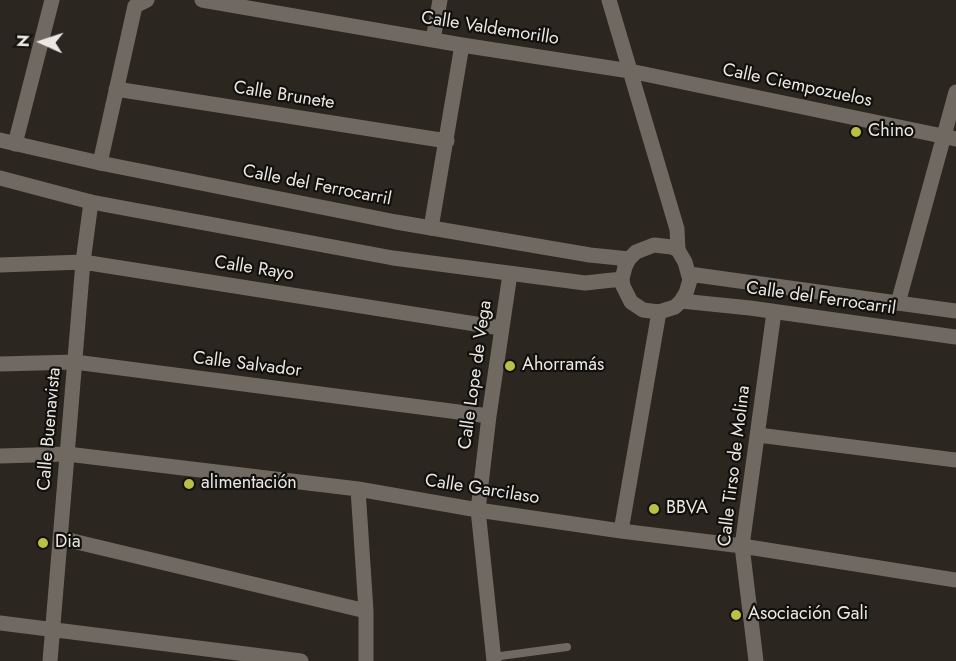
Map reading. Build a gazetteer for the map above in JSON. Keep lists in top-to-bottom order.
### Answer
{
  "streets": {
    "street": [
      "Calle Valdemorillo",
      "Calle Ciempozuelos",
      "Calle Brunete",
      "Calle del Ferrocarril",
      "Calle Rayo",
      "Calle Salvador",
      "Calle Lope de Vega",
      "Calle Buenavista",
      "Calle Tirso de Molina",
      "Calle Garcilaso"
    ]
  },
  "crossings": [
    ["Calle Valdemorillo", "Calle Ciempozuelos"],
    ["Calle del Ferrocarril", "Calle Tirso de Molina"],
    ["Calle Rayo", "Calle Lope de Vega"],
    ["Calle Rayo", "Calle Buenavista"],
    ["Calle Salvador", "Calle Lope de Vega"],
    ["Calle Salvador", "Calle Buenavista"],
    ["Calle Lope de Vega", "Calle Garcilaso"],
    ["Calle Buenavista", "Calle Garcilaso"],
    ["Calle Tirso de Molina", "Calle Garcilaso"]
  ],
  "places": [
    "Chino",
    "Ahorramás",
    "alimentación",
    "BBVA",
    "Dia",
    "Asociación Gali"
  ],
  "north": "left"
}
